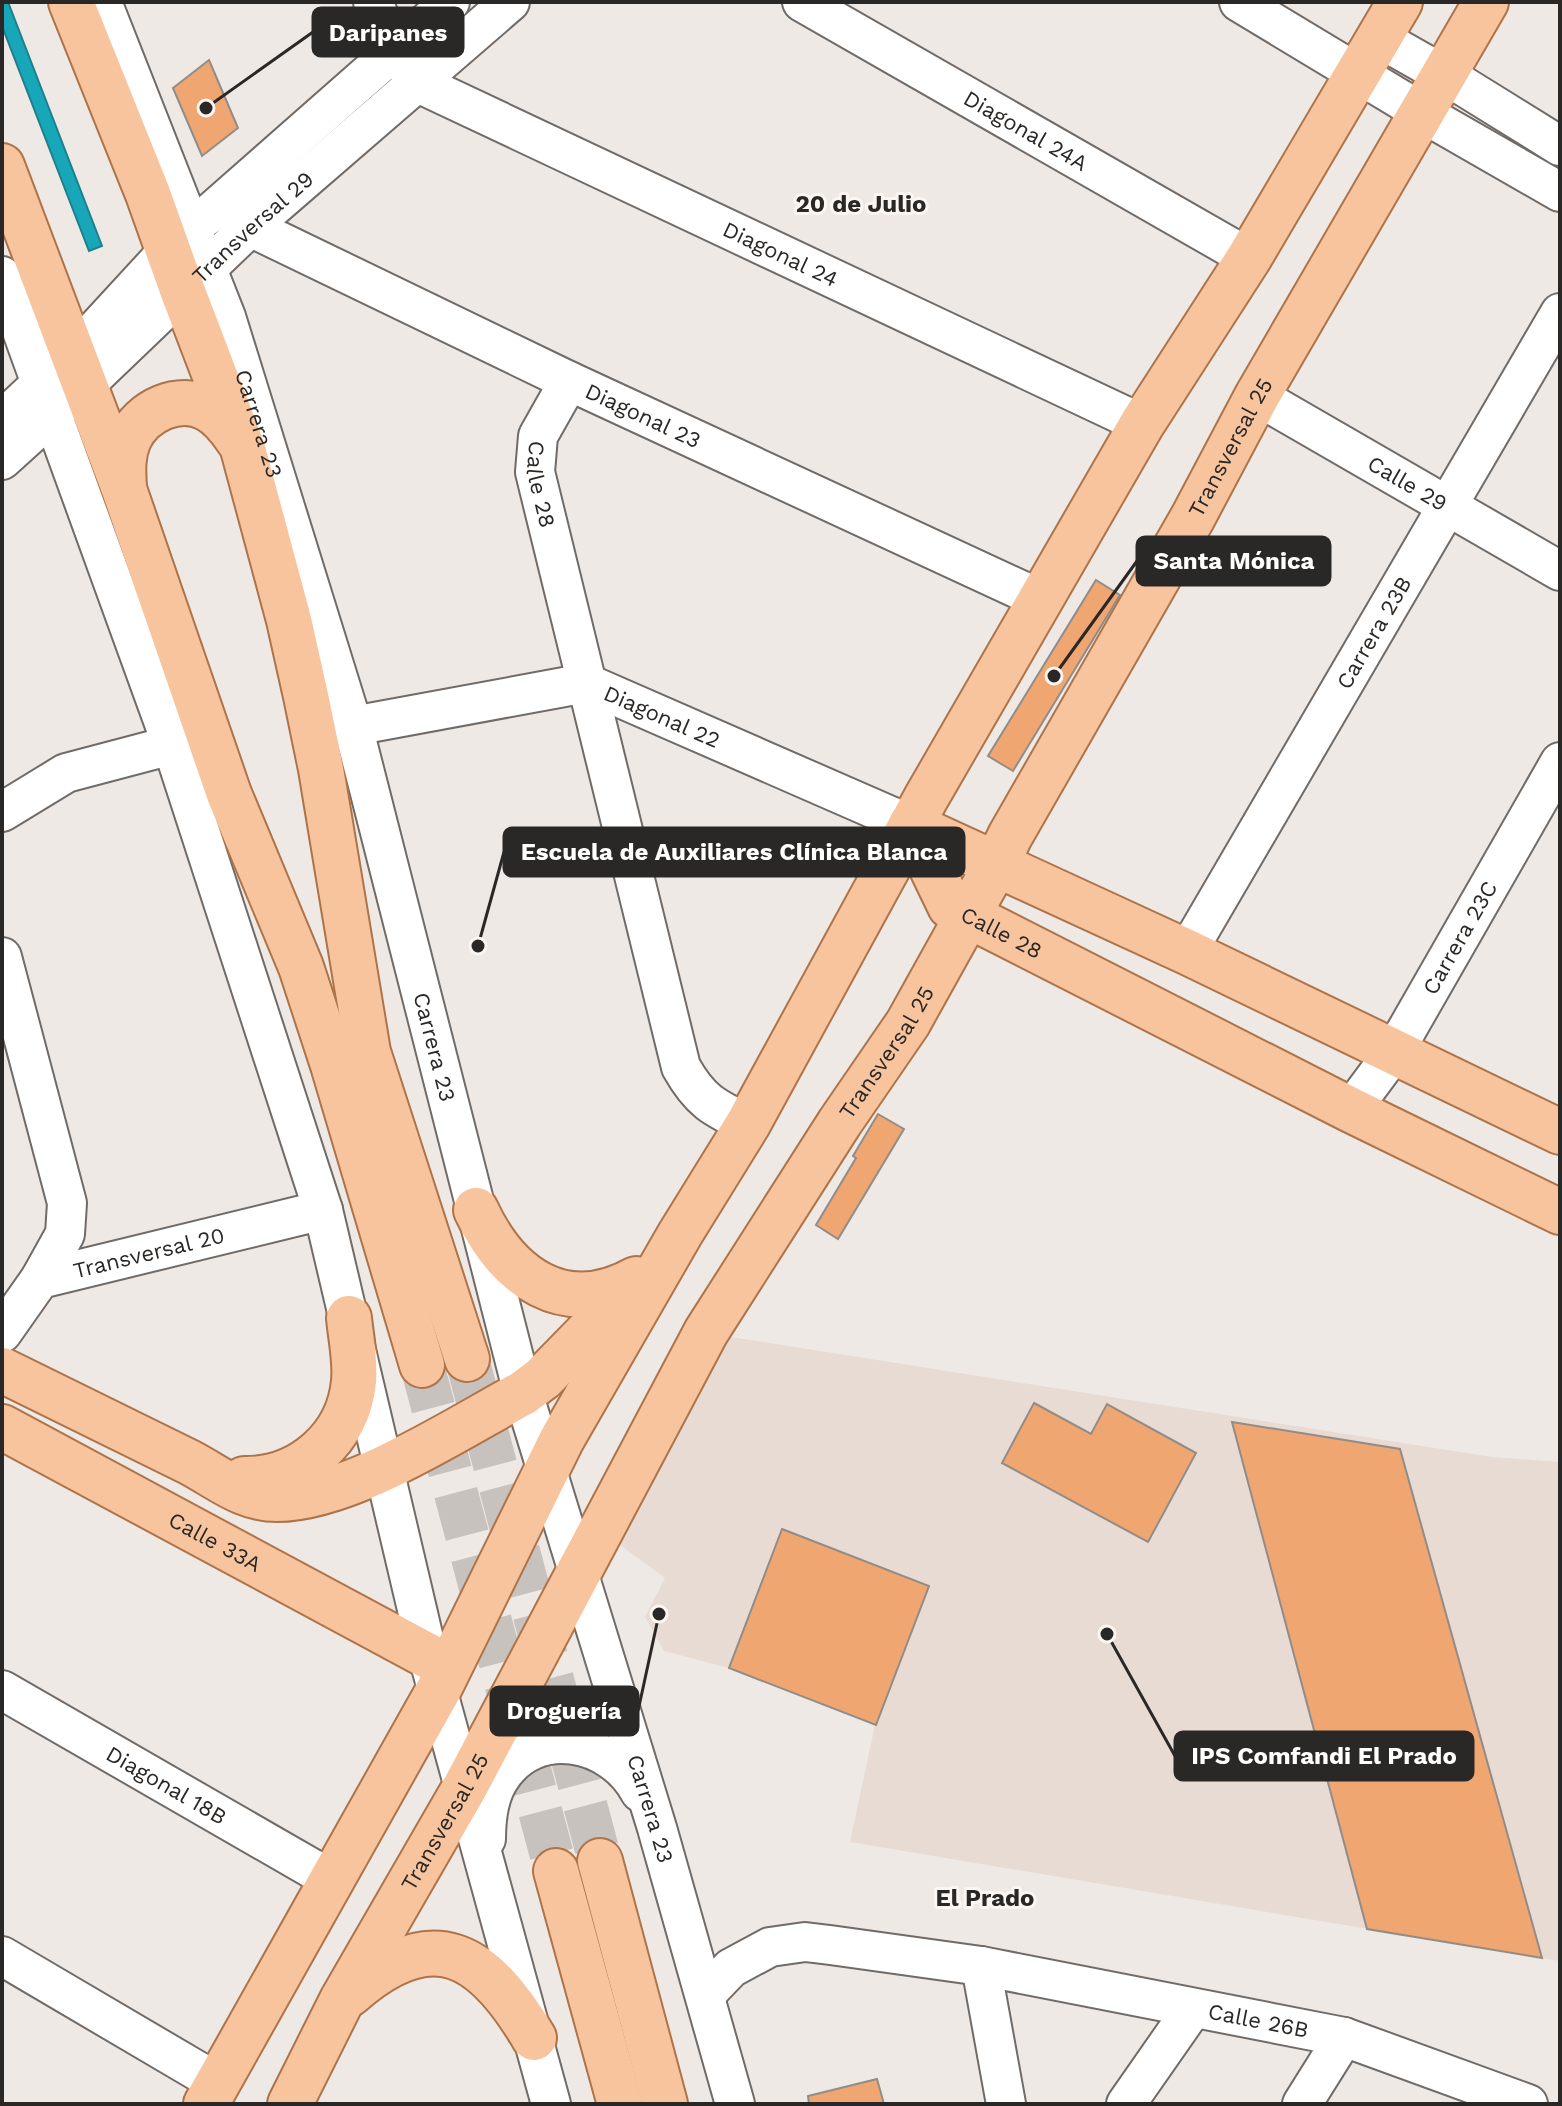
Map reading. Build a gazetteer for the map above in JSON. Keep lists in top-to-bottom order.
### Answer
{
  "streets": {
    "main road": [
      "Carrera 23",
      "Transversal 25",
      "Calle 28",
      "Calle 33A"
    ],
    "street": [
      "Diagonal 24A",
      "Transversal 29",
      "Diagonal 24",
      "Diagonal 23",
      "Calle 29",
      "Carrera 23B",
      "Diagonal 22",
      "Carrera 23C",
      "Transversal 20",
      "Diagonal 18B",
      "Calle 26B"
    ]
  },
  "crossings": [
    ["Transversal 29", "Diagonal 24"],
    ["Transversal 29", "Diagonal 23"],
    ["Transversal 29", "Carrera 23"],
    ["Diagonal 23", "Calle 28"],
    ["Carrera 23", "Transversal 25"],
    ["Carrera 23", "Diagonal 22"],
    ["Carrera 23", "Calle 26B"],
    ["Transversal 25", "Calle 29"],
    ["Transversal 25", "Calle 28"],
    ["Calle 29", "Carrera 23B"],
    ["Calle 28", "Diagonal 22"],
    ["Calle 28", "Carrera 23C"]
  ],
  "districts": ["20 de Julio", "El Prado"],
  "places": [
    "Daripanes",
    "Santa Mónica",
    "Escuela de Auxiliares Clínica Blanca",
    "Droguería",
    "IPS Comfandi El Prado"
  ]
}
